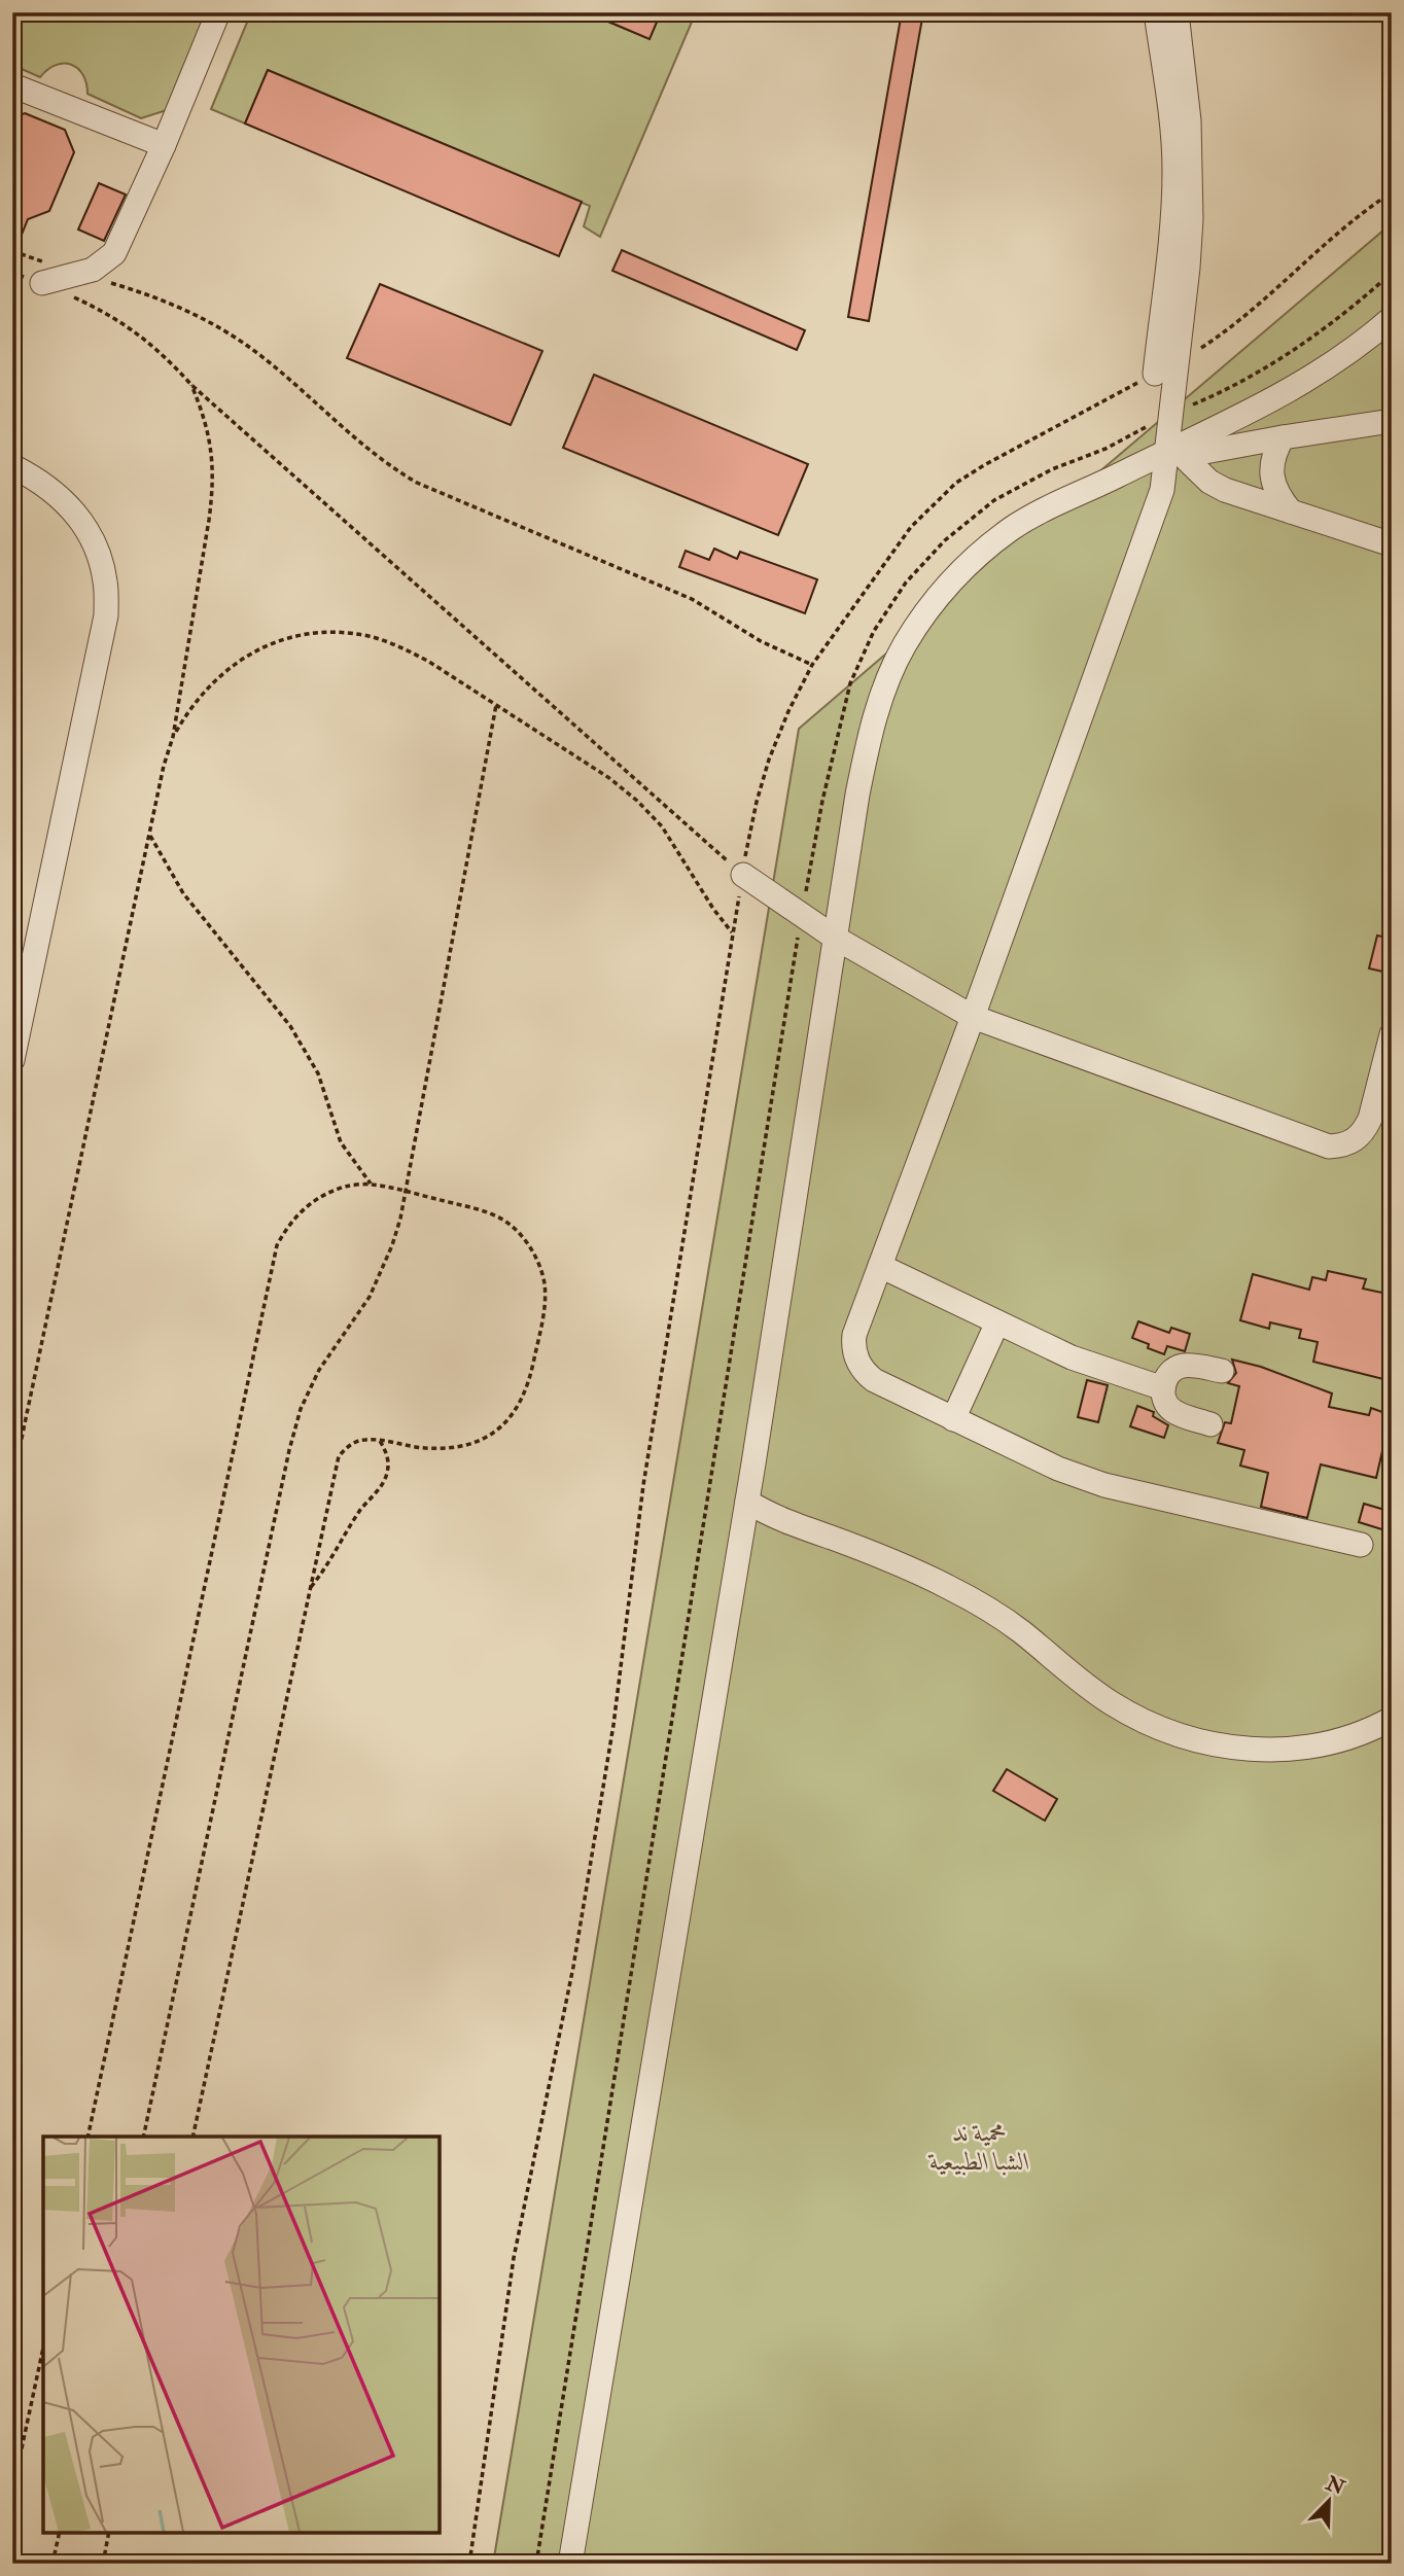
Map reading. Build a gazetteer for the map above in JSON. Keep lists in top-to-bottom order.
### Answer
{
  "parks": ["محمية ند الشبا الطبيعية"],
  "north": "top right"
}
